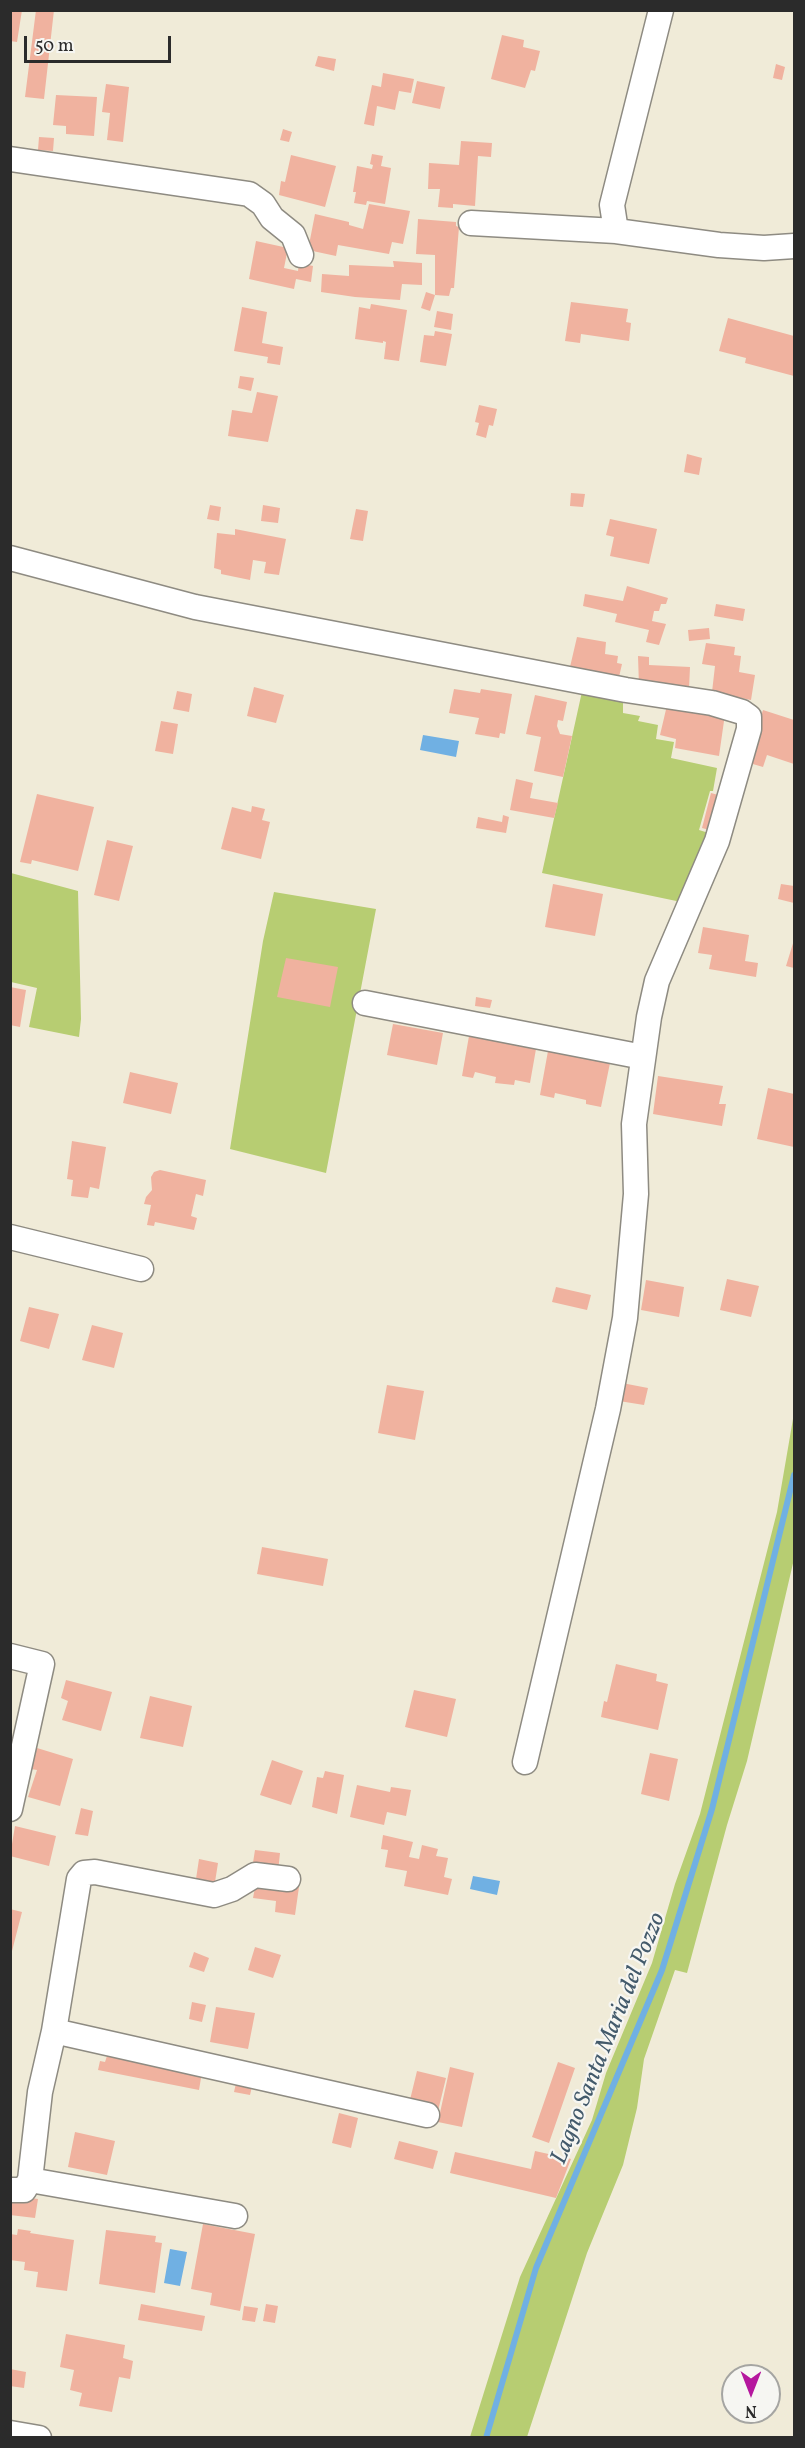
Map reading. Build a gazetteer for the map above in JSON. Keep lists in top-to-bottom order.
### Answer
{
  "water": ["Lagno Santa Maria del Pozzo"],
  "scale_bar": "50 m",
  "north": "bottom"
}
